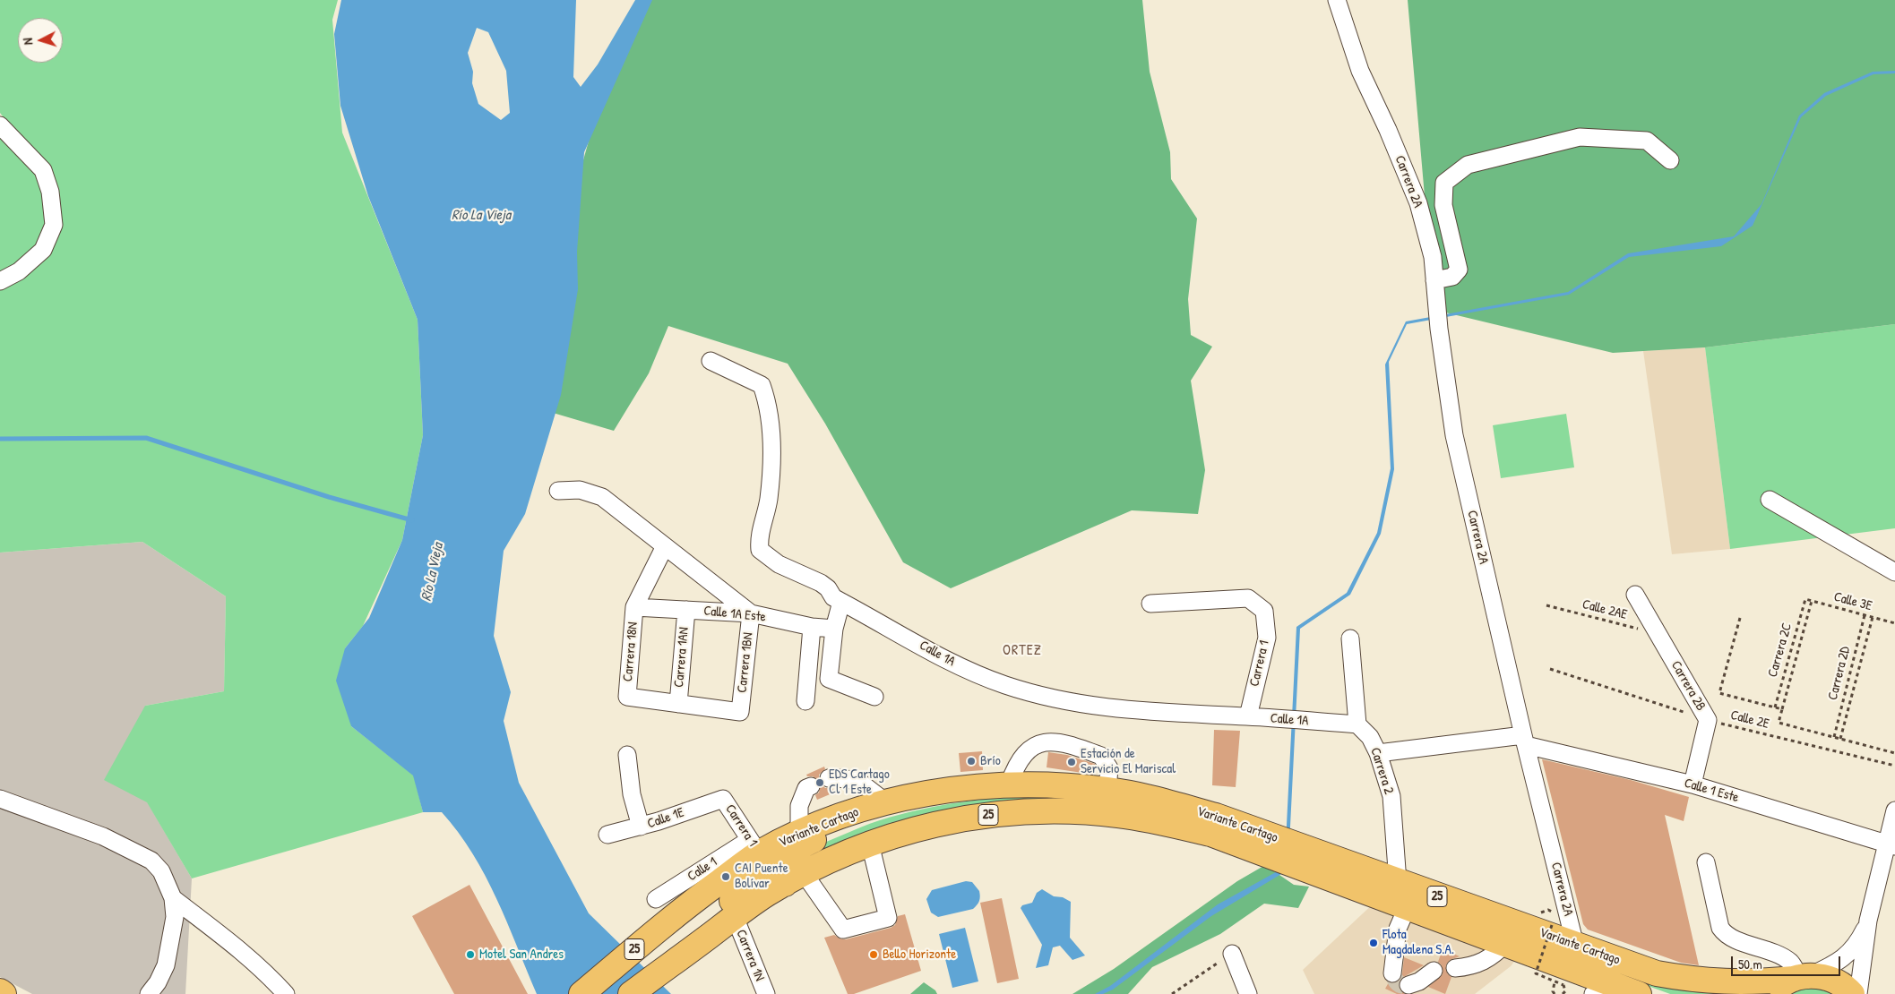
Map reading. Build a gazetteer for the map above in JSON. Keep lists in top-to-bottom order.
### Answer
{
  "streets": {
    "highway": ["25", "Variante Cartago"],
    "street": [
      "Carrera 2A",
      "Calle 1A Este",
      "Carrera 18N",
      "Calle 1A",
      "Carrera 1AN",
      "Carrera 1BN",
      "Carrera 1",
      "Carrera 2B",
      "Carrera 2",
      "Calle 1 Este",
      "Calle 1E",
      "Calle 1",
      "Carrera 1N"
    ],
    "path": [
      "Calle 3E",
      "Calle 2AE",
      "Carrera 2C",
      "Carrera 2D",
      "Calle 2E"
    ]
  },
  "crossings": [
    ["Carrera 2A", "Calle 1 Este"],
    ["Carrera 2A", "Variante Cartago"],
    ["Calle 3E", "Carrera 2C"],
    ["Calle 3E", "Carrera 2D"],
    ["Calle 2AE", "Carrera 2B"],
    ["Calle 1A Este", "Carrera 18N"],
    ["Calle 1A Este", "Carrera 1AN"],
    ["Calle 1A Este", "Carrera 1BN"],
    ["Carrera 2C", "Carrera 2B"],
    ["Carrera 18N", "Carrera 1AN"],
    ["Carrera 18N", "Carrera 1BN"],
    ["Calle 1A", "Carrera 1"],
    ["Calle 1A", "Carrera 2"],
    ["Carrera 1AN", "Carrera 1BN"],
    ["Carrera 1", "Calle 1E"],
    ["Carrera 1", "Variante Cartago"],
    ["Carrera 1", "Calle 1"],
    ["Carrera 2B", "Calle 2E"],
    ["Carrera 2B", "Calle 1 Este"],
    ["Carrera 2", "Variante Cartago"],
    ["25", "Variante Cartago"],
    ["25", "Carrera 1N"],
    ["Variante Cartago", "Calle 1"],
    ["Variante Cartago", "Carrera 1N"]
  ],
  "districts": ["ORTEZ"],
  "water": ["Río La Vieja"],
  "places": [
    "Brío",
    "Estación de Servicio El Mariscal",
    "EDS Cartago Cl 1 Este",
    "CAI Puente Bolívar",
    "Flota Magdalena S.A.",
    "Motel San Andres",
    "Bello Horizonte"
  ],
  "scale_bar": "50 m",
  "north": "left"
}
